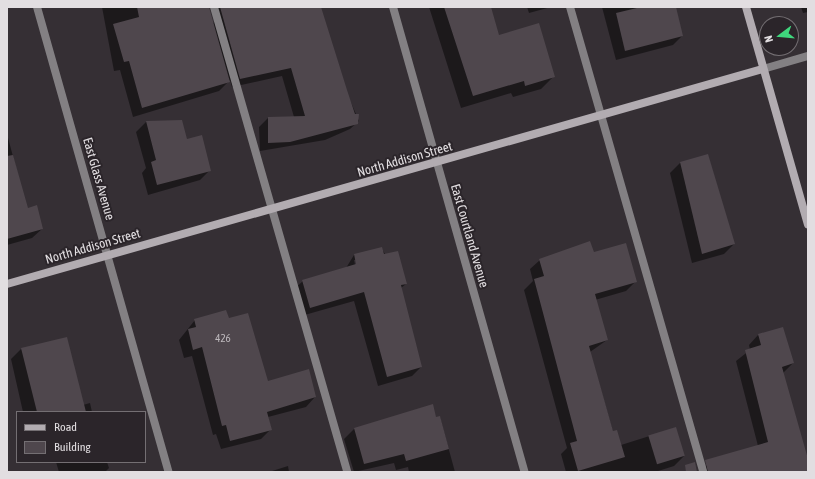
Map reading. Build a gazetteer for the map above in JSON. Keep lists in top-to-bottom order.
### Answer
{
  "streets": {
    "street": ["North Addison Street", "East Glass Avenue", "East Courtland Avenue"]
  },
  "crossings": [
    ["North Addison Street", "East Glass Avenue"],
    ["North Addison Street", "East Courtland Avenue"]
  ],
  "house_numbers": ["426"],
  "legend": ["Road", "Building"],
  "north": "left"
}
